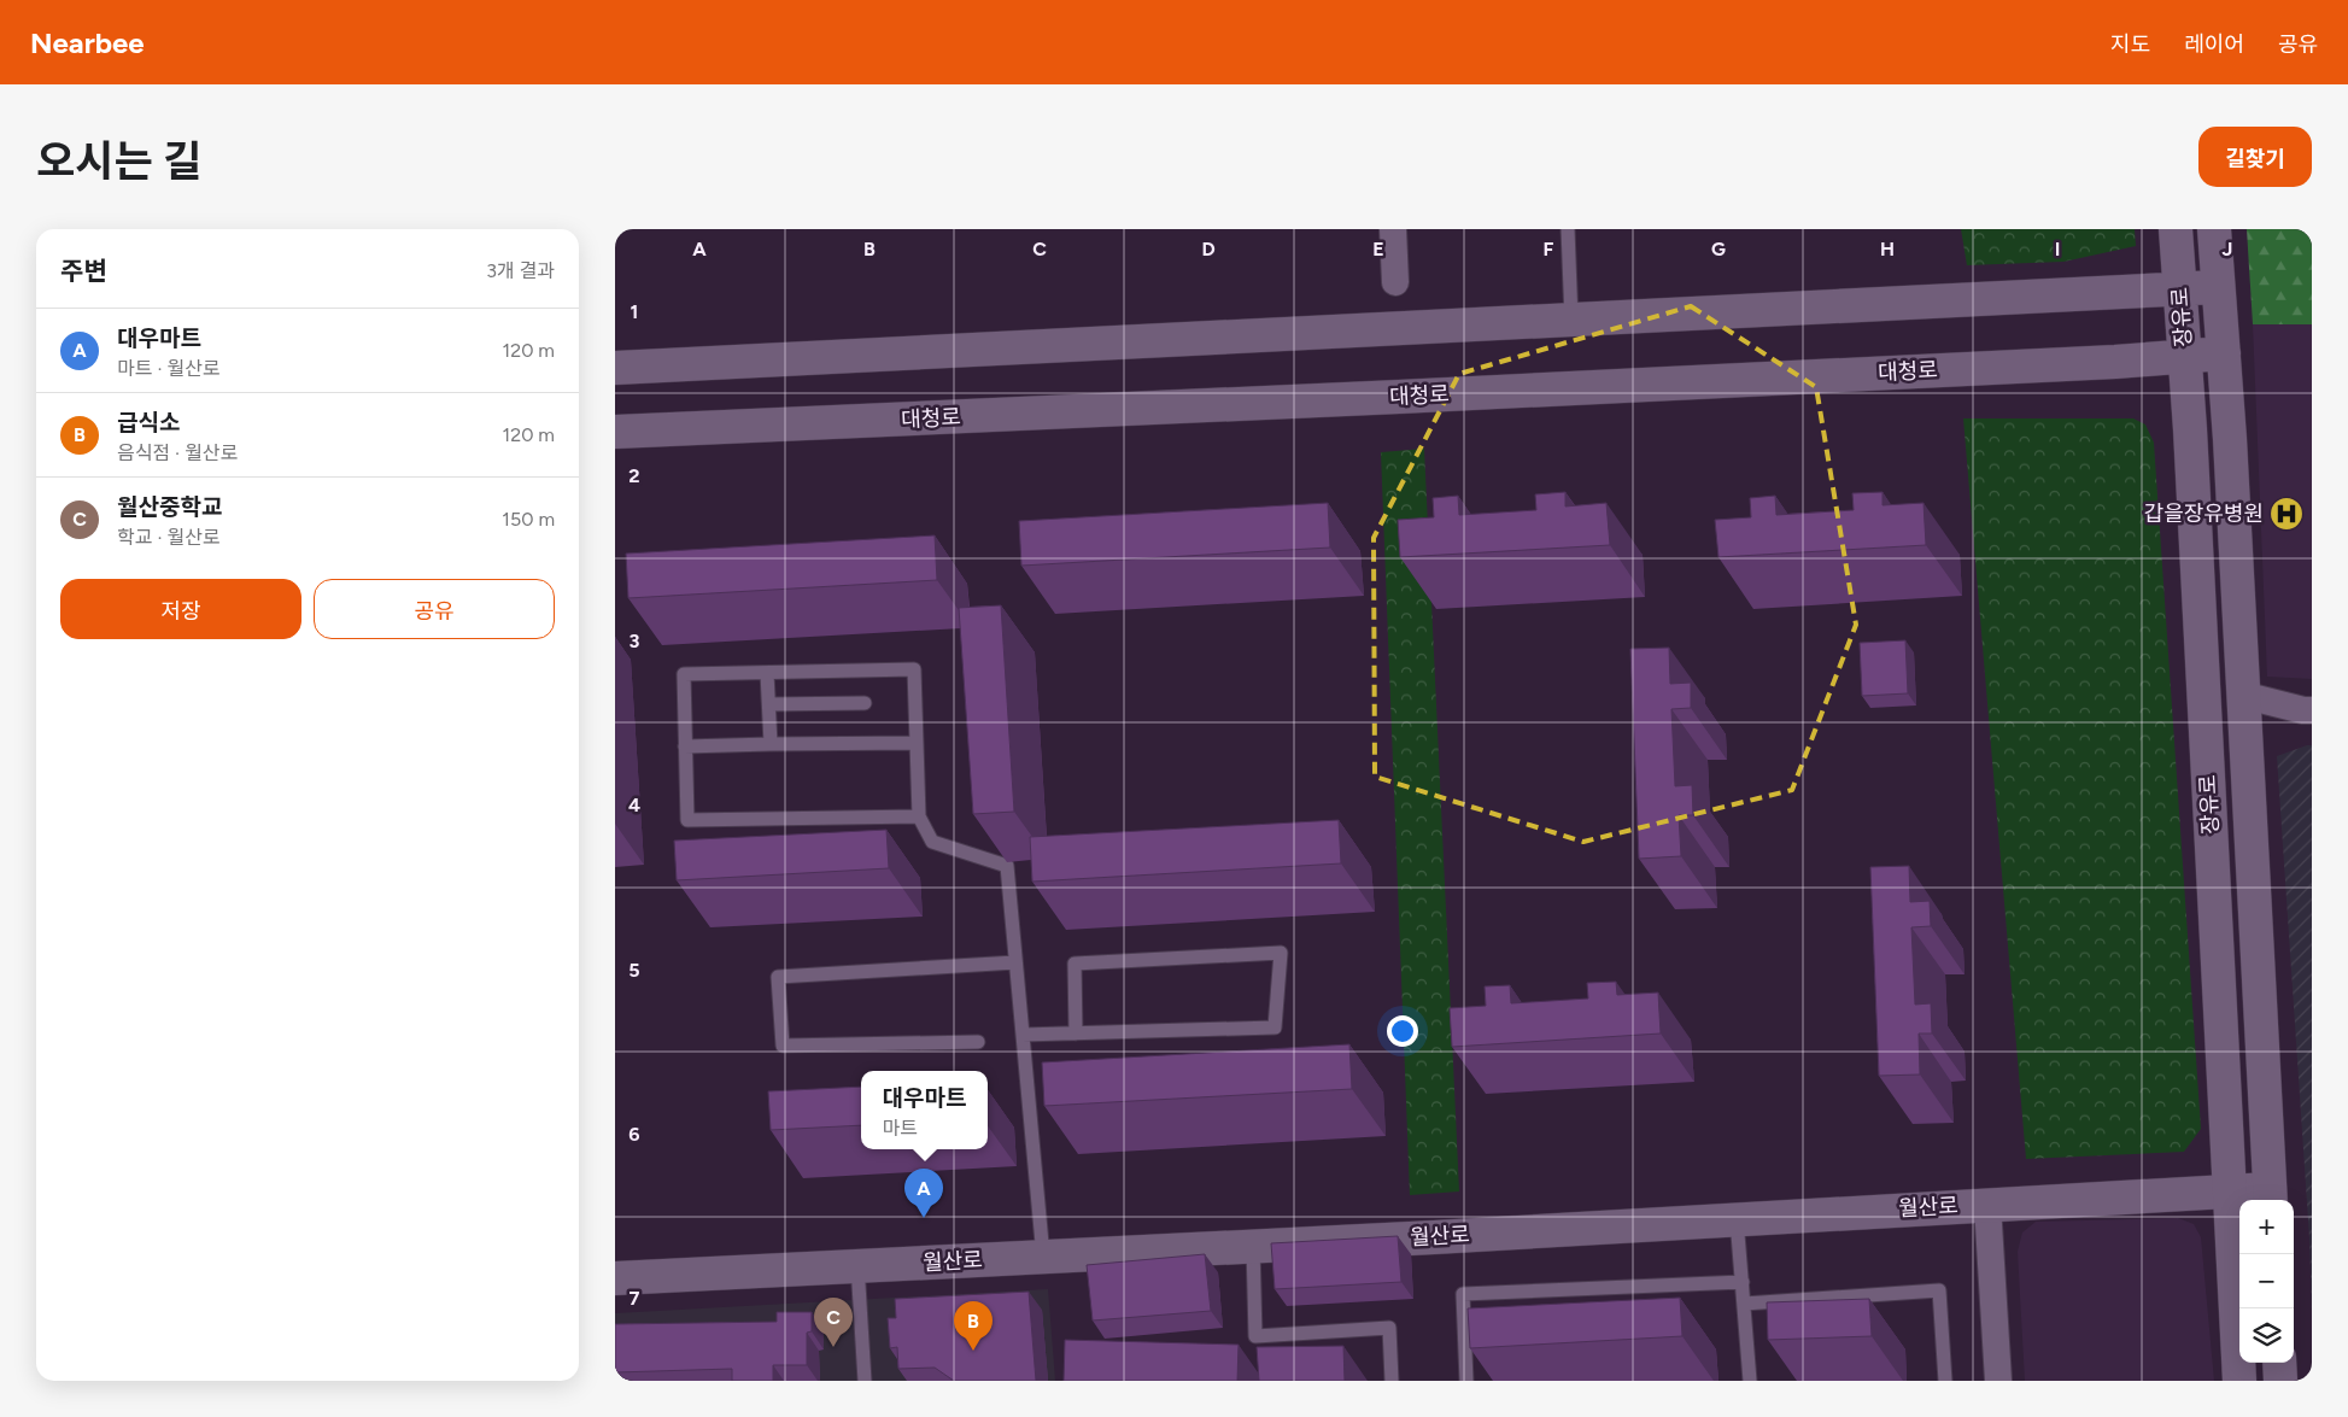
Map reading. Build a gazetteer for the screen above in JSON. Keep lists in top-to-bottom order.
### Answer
{
  "streets": {
    "main road": ["장유로", "대청로", "월산로"]
  },
  "crossings": [
    ["장유로", "대청로"],
    ["장유로", "월산로"]
  ],
  "places": {
    "hospital": ["갑을장유병원"]
  },
  "page": {
    "header": "Nearbee",
    "nav": ["지도", "레이어", "공유"],
    "title": "오시는 길",
    "buttons": [
      "길찾기",
      ["저장", "공유"]
    ],
    "heading": ["주변", "3개 결과"],
    "list": [
      {
        "mark": "A",
        "name": "대우마트",
        "note": "마트 · 월산로",
        "value": "120 m"
      },
      {
        "mark": "B",
        "name": "급식소",
        "note": "음식점 · 월산로",
        "value": "120 m"
      },
      {
        "mark": "C",
        "name": "월산중학교",
        "note": "학교 · 월산로",
        "value": "150 m"
      }
    ],
    "popup": ["대우마트", "마트"],
    "pins": ["A", "C", "B"],
    "map_buttons": ["+", "−"]
  },
  "grid": {
    "columns": [
      "A",
      "B",
      "C",
      "D",
      "E",
      "F",
      "G",
      "H",
      "I",
      "J"
    ],
    "rows": [
      "1",
      "2",
      "3",
      "4",
      "5",
      "6",
      "7"
    ]
  }
}
